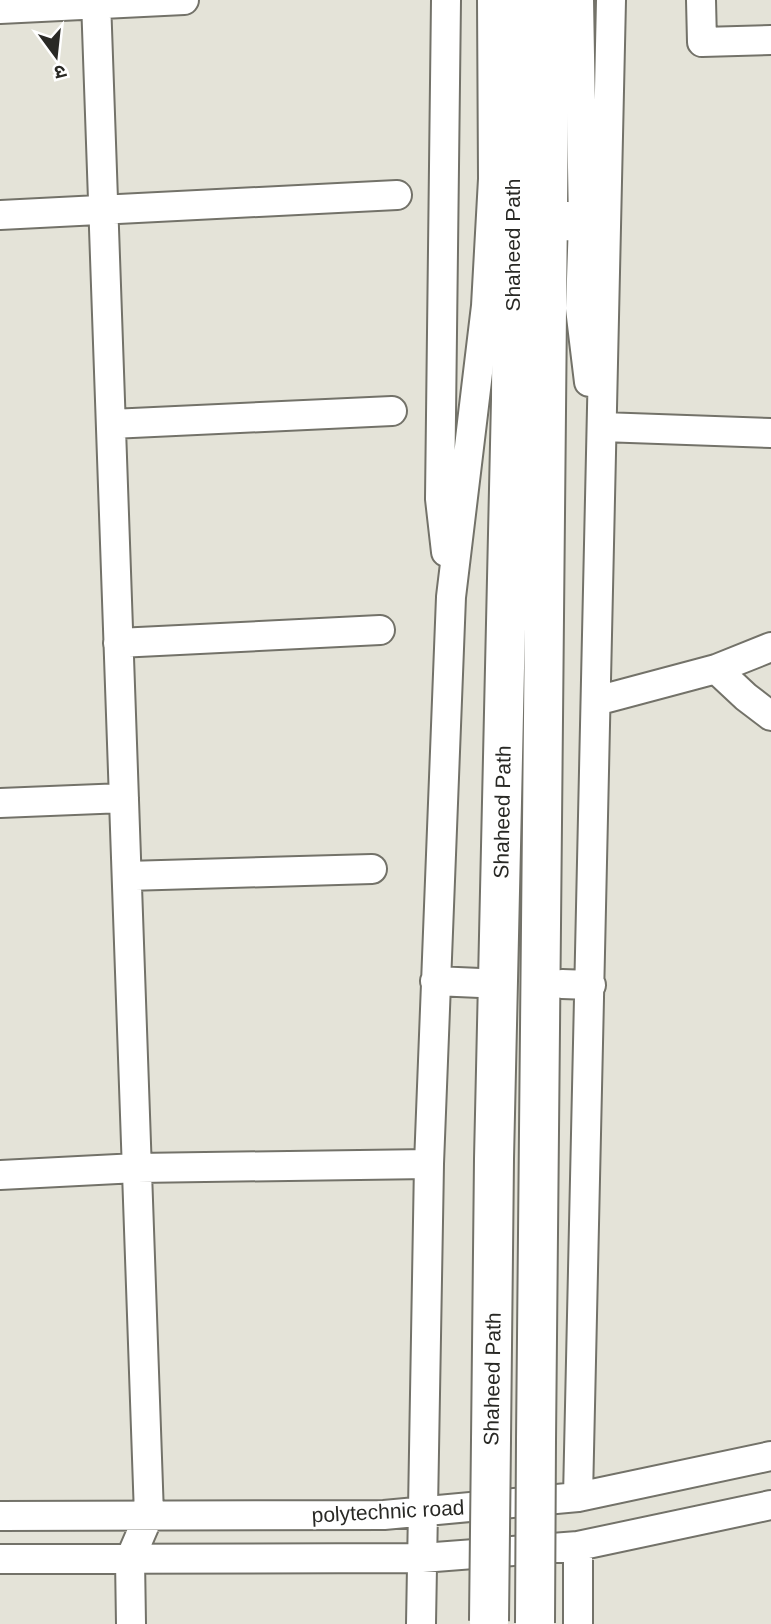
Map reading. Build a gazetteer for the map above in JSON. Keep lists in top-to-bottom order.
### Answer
{
  "streets": {
    "highway": ["Shaheed Path"],
    "street": ["polytechnic road"]
  },
  "north": "bottom"
}
